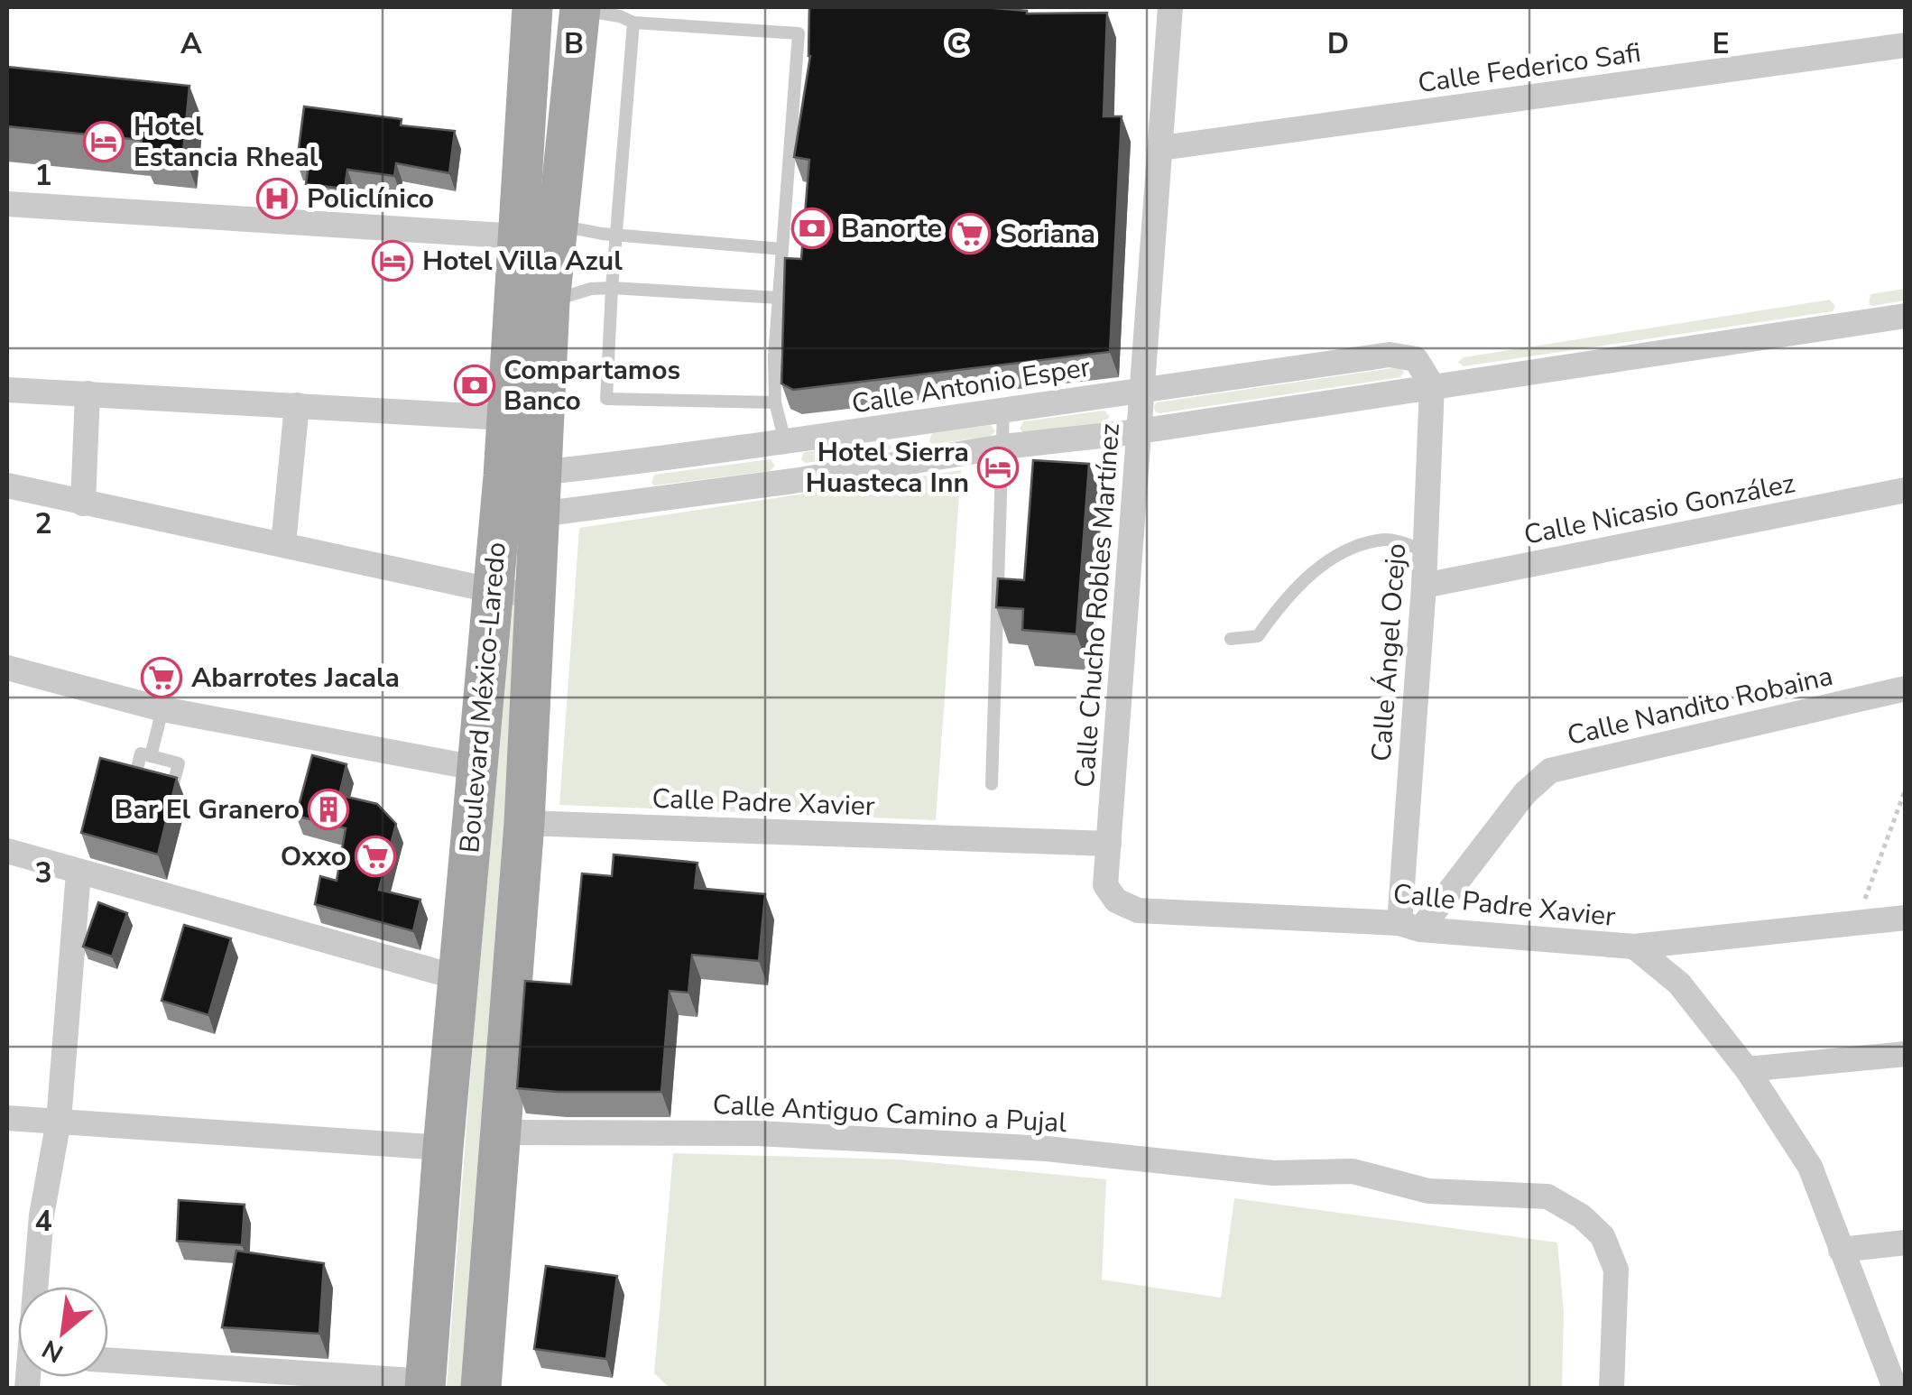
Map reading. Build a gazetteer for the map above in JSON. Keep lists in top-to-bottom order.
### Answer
{
  "streets": {
    "main road": ["Boulevard México-Laredo"],
    "street": [
      "Calle Federico Safi",
      "Calle Antonio Esper",
      "Calle Nicasio González",
      "Calle Chucho Robles Martínez",
      "Calle Ángel Ocejo",
      "Calle Nandito Robaina",
      "Calle Padre Xavier",
      "Calle Antiguo Camino a Pujal"
    ]
  },
  "crossings": [
    ["Calle Federico Safi", "Calle Chucho Robles Martínez"],
    ["Calle Antonio Esper", "Calle Chucho Robles Martínez"],
    ["Calle Antonio Esper", "Calle Ángel Ocejo"],
    ["Calle Antonio Esper", "Boulevard México-Laredo"],
    ["Calle Nicasio González", "Calle Ángel Ocejo"],
    ["Calle Chucho Robles Martínez", "Calle Padre Xavier"],
    ["Calle Ángel Ocejo", "Calle Nandito Robaina"],
    ["Calle Ángel Ocejo", "Calle Padre Xavier"],
    ["Boulevard México-Laredo", "Calle Padre Xavier"],
    ["Boulevard México-Laredo", "Calle Antiguo Camino a Pujal"],
    ["Calle Nandito Robaina", "Calle Padre Xavier"]
  ],
  "places": {
    "hotel": ["Hotel Estancia Rheal", "Hotel Villa Azul", "Hotel Sierra Huasteca Inn"],
    "hospital": ["Policlínico"],
    "bank": ["Banorte", "Compartamos Banco"],
    "supermarket": ["Soriana", "Abarrotes Jacala", "Oxxo"],
    "building": ["Bar El Granero"]
  },
  "north": "bottom left",
  "grid": {
    "columns": [
      "A",
      "B",
      "C",
      "D",
      "E"
    ],
    "rows": [
      "1",
      "2",
      "3",
      "4"
    ]
  }
}
